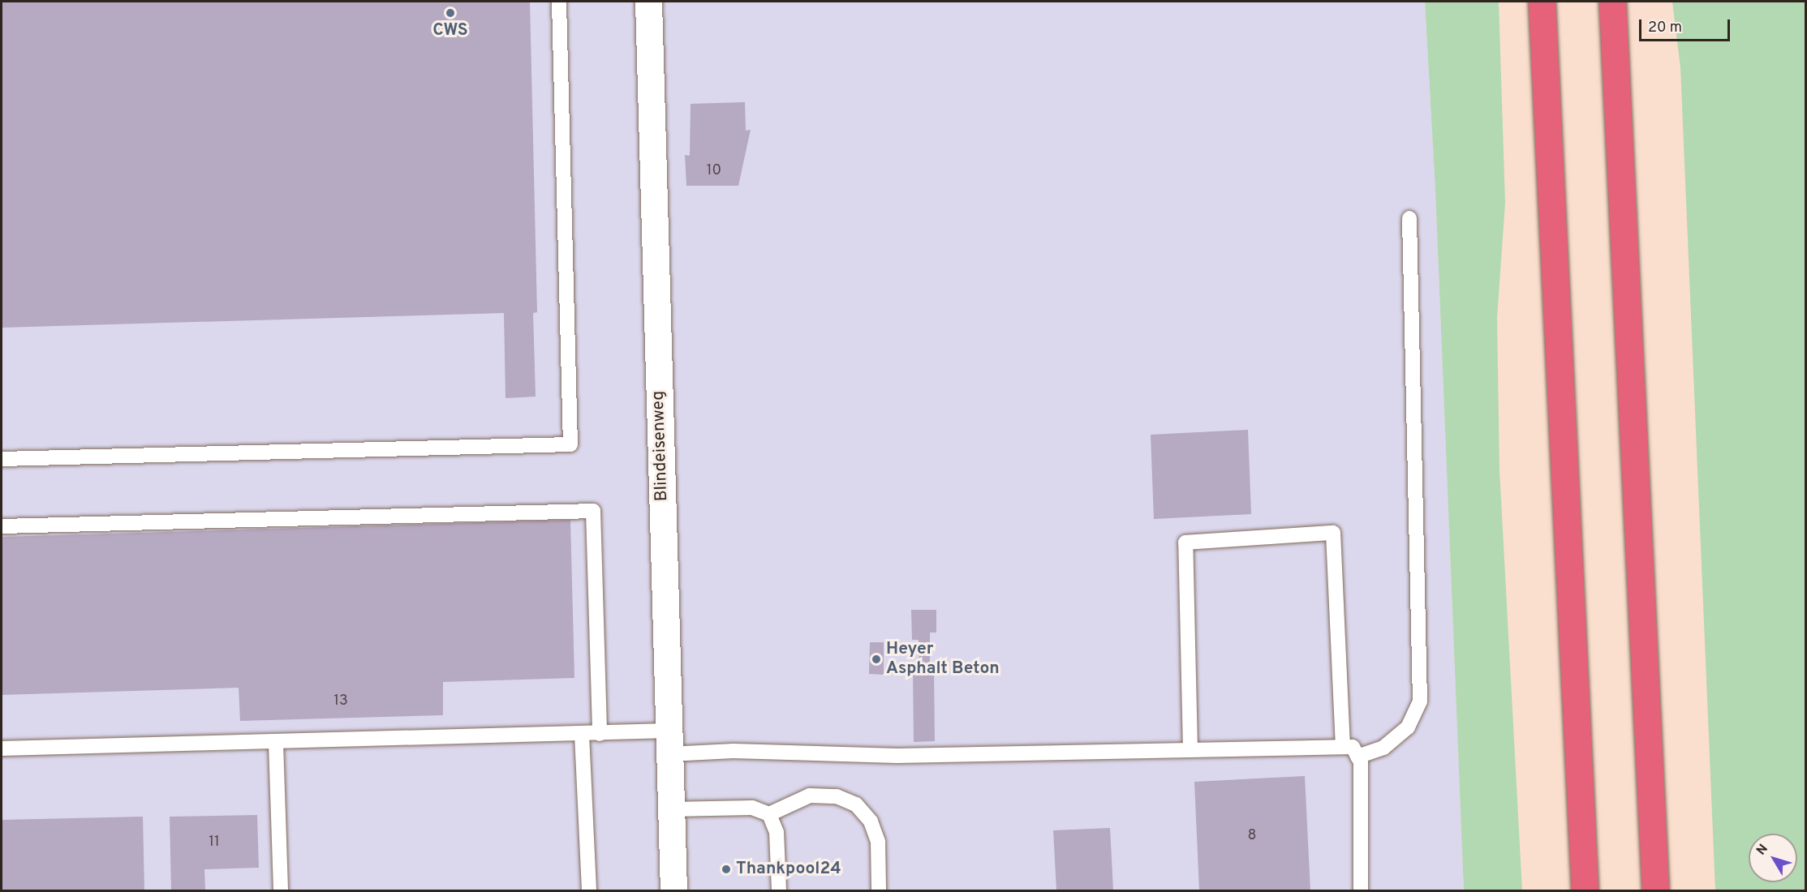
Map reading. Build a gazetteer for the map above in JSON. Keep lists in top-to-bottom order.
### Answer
{
  "streets": {
    "street": ["Blindeisenweg"]
  },
  "places": ["CWS", "Heyer Asphalt Beton", "Thankpool24"],
  "house_numbers": [
    "10",
    "13",
    "8",
    "11"
  ],
  "scale_bar": "20 m",
  "north": "top left"
}
